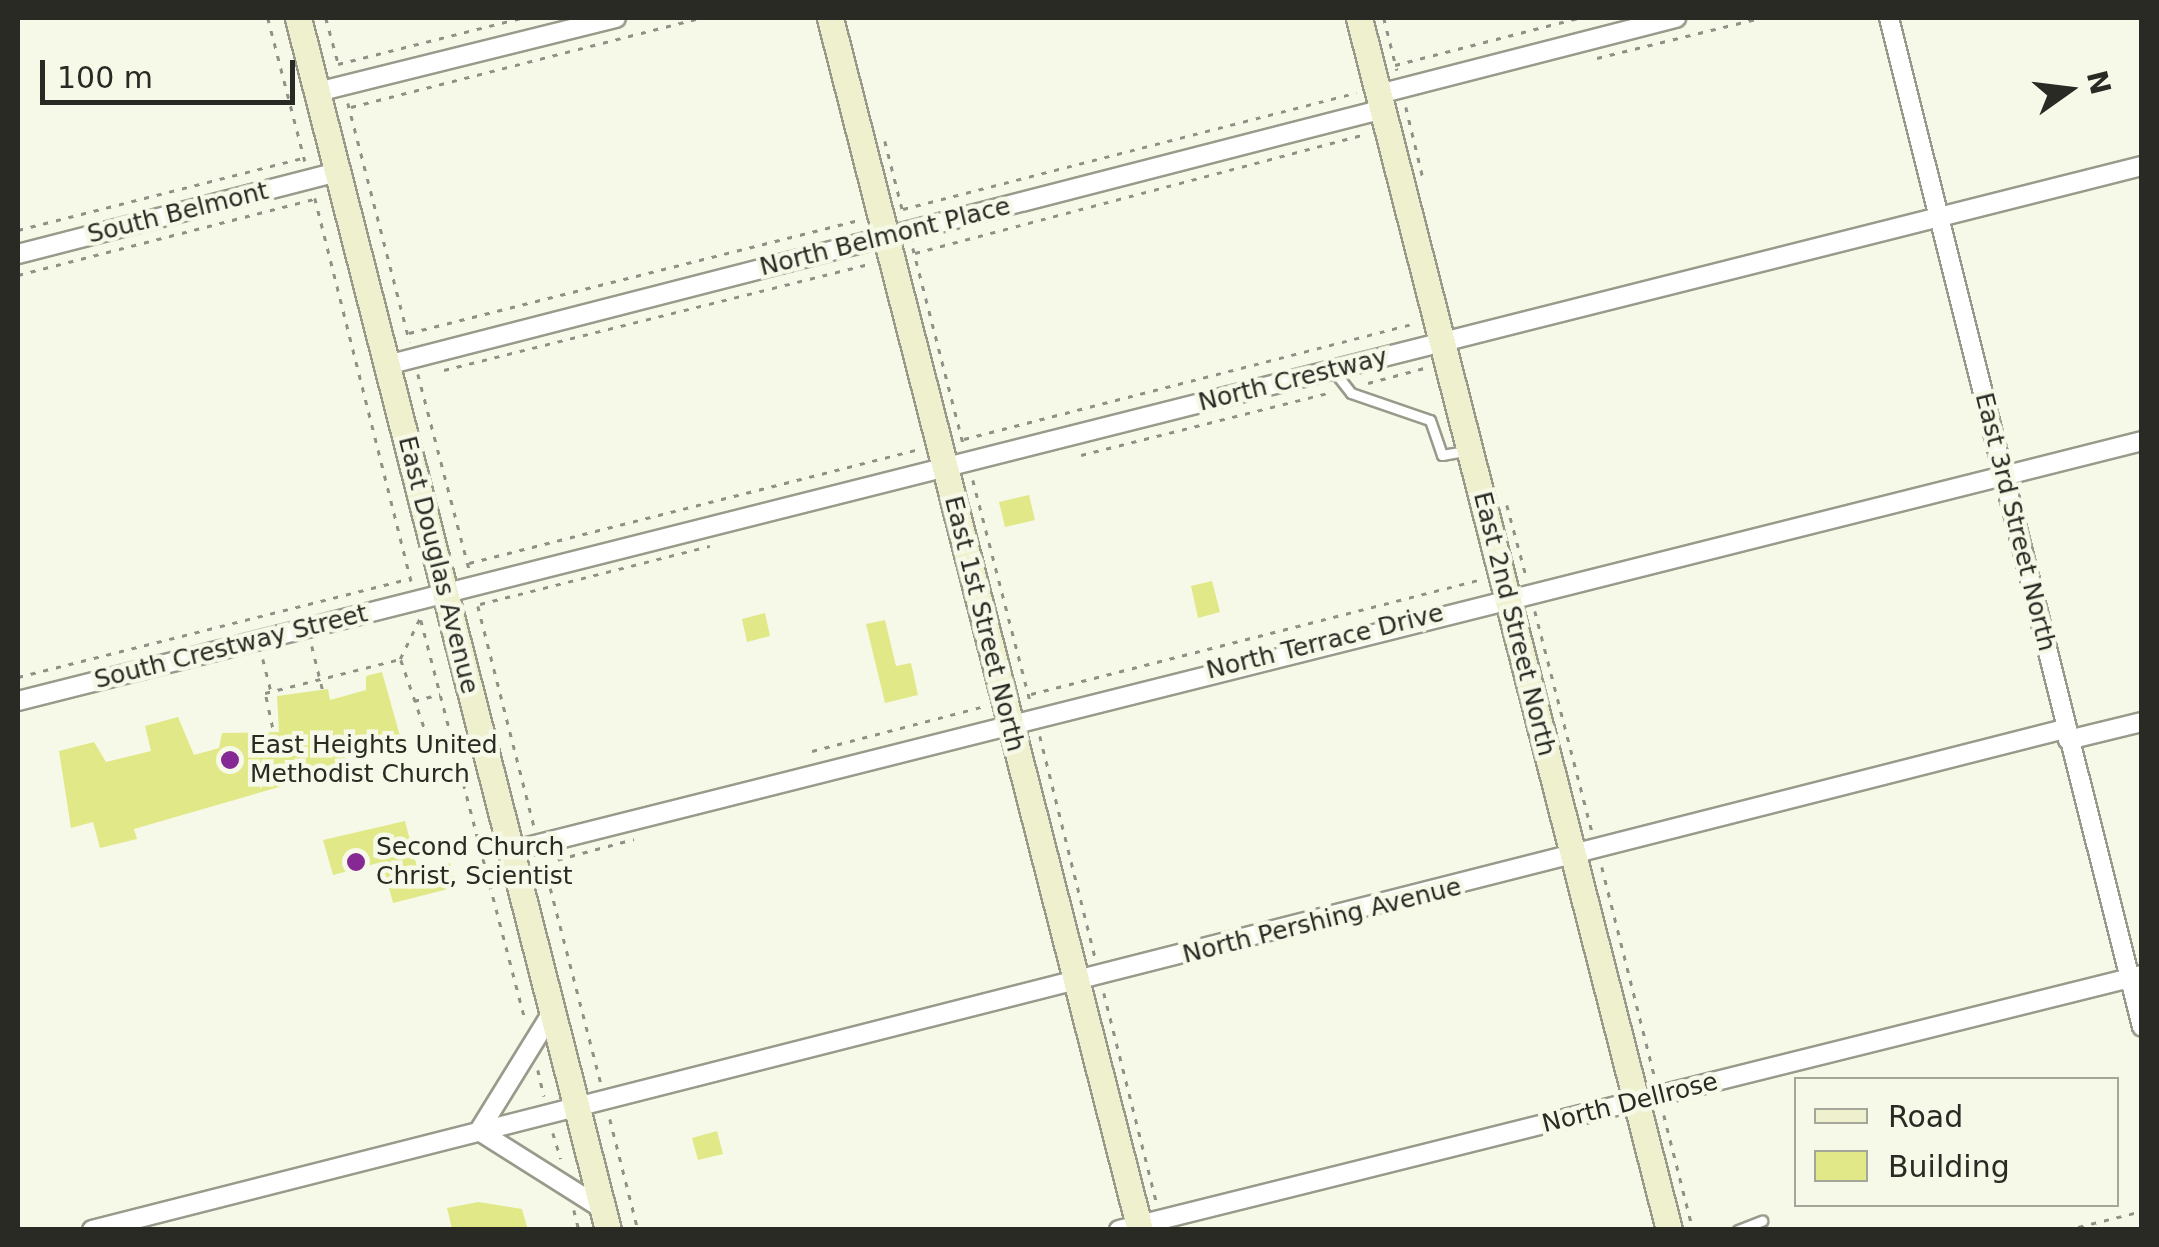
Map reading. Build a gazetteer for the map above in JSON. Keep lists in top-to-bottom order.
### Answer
{
  "streets": {
    "street": [
      "South Belmont",
      "North Belmont Place",
      "North Crestway",
      "East 3rd Street North",
      "East Douglas Avenue",
      "East 1st Street North",
      "East 2nd Street North",
      "North Terrace Drive",
      "South Crestway Street",
      "North Pershing Avenue",
      "North Dellrose"
    ]
  },
  "crossings": [
    ["South Belmont", "East Douglas Avenue"],
    ["North Belmont Place", "East Douglas Avenue"],
    ["North Belmont Place", "East 1st Street North"],
    ["North Belmont Place", "East 2nd Street North"],
    ["North Crestway", "East 3rd Street North"],
    ["North Crestway", "East Douglas Avenue"],
    ["North Crestway", "East 1st Street North"],
    ["North Crestway", "East 2nd Street North"],
    ["North Crestway", "South Crestway Street"],
    ["East 3rd Street North", "North Terrace Drive"],
    ["East 3rd Street North", "North Pershing Avenue"],
    ["East 3rd Street North", "North Dellrose"],
    ["East Douglas Avenue", "North Terrace Drive"],
    ["East Douglas Avenue", "South Crestway Street"],
    ["East Douglas Avenue", "North Pershing Avenue"],
    ["East 1st Street North", "North Terrace Drive"],
    ["East 1st Street North", "North Pershing Avenue"],
    ["East 1st Street North", "North Dellrose"],
    ["East 2nd Street North", "North Terrace Drive"],
    ["East 2nd Street North", "North Pershing Avenue"],
    ["East 2nd Street North", "North Dellrose"]
  ],
  "places": ["East Heights United Methodist Church", "Second Church Christ, Scientist"],
  "legend": ["Road", "Building"],
  "scale_bar": "100 m",
  "north": "right"
}
